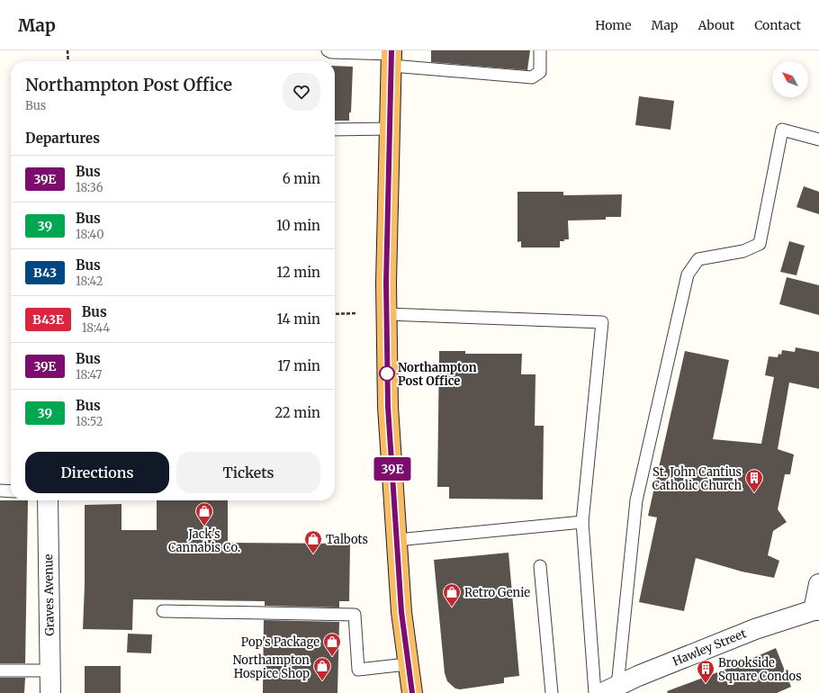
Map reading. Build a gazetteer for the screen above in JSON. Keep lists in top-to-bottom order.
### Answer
{
  "streets": {
    "street": ["Graves Avenue", "Hawley Street"]
  },
  "places": {
    "other": ["Northampton Post Office"],
    "building": ["St. John Cantius Catholic Church", "Brookside Square Condos"],
    "shop": [
      "Jack's Cannabis Co.",
      "Talbots",
      "Retro Genie",
      "Pop's Package",
      "Northampton Hospice Shop"
    ]
  },
  "lines": ["bus line 39E"],
  "north": "top left",
  "page": {
    "header": "Map",
    "nav": [
      "Home",
      "Map",
      "About",
      "Contact"
    ],
    "on_map": "39E",
    "heading": [
      ["Northampton Post Office", "Bus"],
      "Departures"
    ],
    "list": [
      {
        "mark": "39E",
        "name": "Bus",
        "note": "18:36",
        "value": "6 min"
      },
      {
        "mark": "39",
        "name": "Bus",
        "note": "18:40",
        "value": "10 min"
      },
      {
        "mark": "B43",
        "name": "Bus",
        "note": "18:42",
        "value": "12 min"
      },
      {
        "mark": "B43E",
        "name": "Bus",
        "note": "18:44",
        "value": "14 min"
      },
      {
        "mark": "39E",
        "name": "Bus",
        "note": "18:47",
        "value": "17 min"
      },
      {
        "mark": "39",
        "name": "Bus",
        "note": "18:52",
        "value": "22 min"
      }
    ],
    "buttons": ["Directions", "Tickets"]
  }
}
